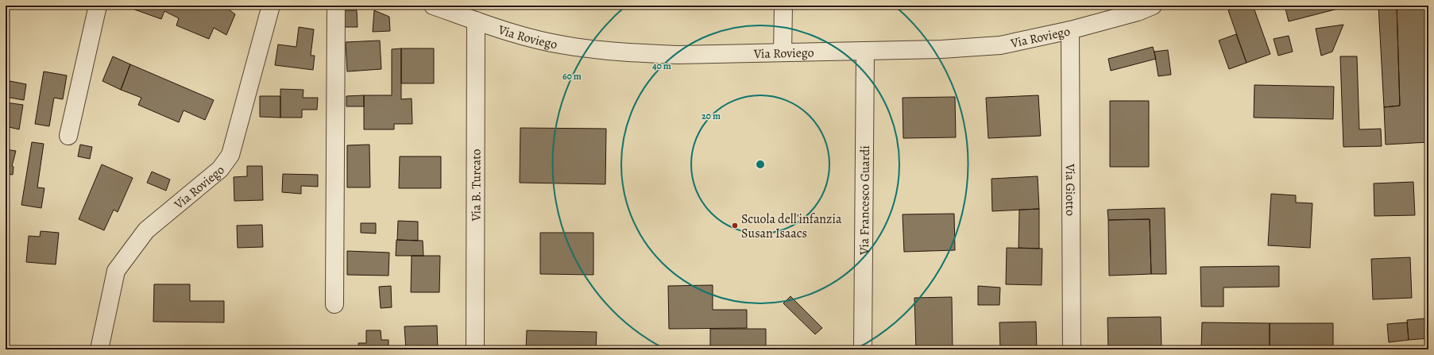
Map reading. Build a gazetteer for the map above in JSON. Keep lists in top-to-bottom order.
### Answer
{
  "streets": {
    "street": [
      "Via Roviego",
      "Via B. Turcato",
      "Via Giotto",
      "Via Francesco Guardi"
    ]
  },
  "crossings": [
    ["Via Roviego", "Via B. Turcato"],
    ["Via Roviego", "Via Giotto"],
    ["Via Roviego", "Via Francesco Guardi"]
  ],
  "places": ["Scuola dell'infanzia Susan Isaacs"],
  "rings": ["40 m", "60 m", "20 m"]
}
